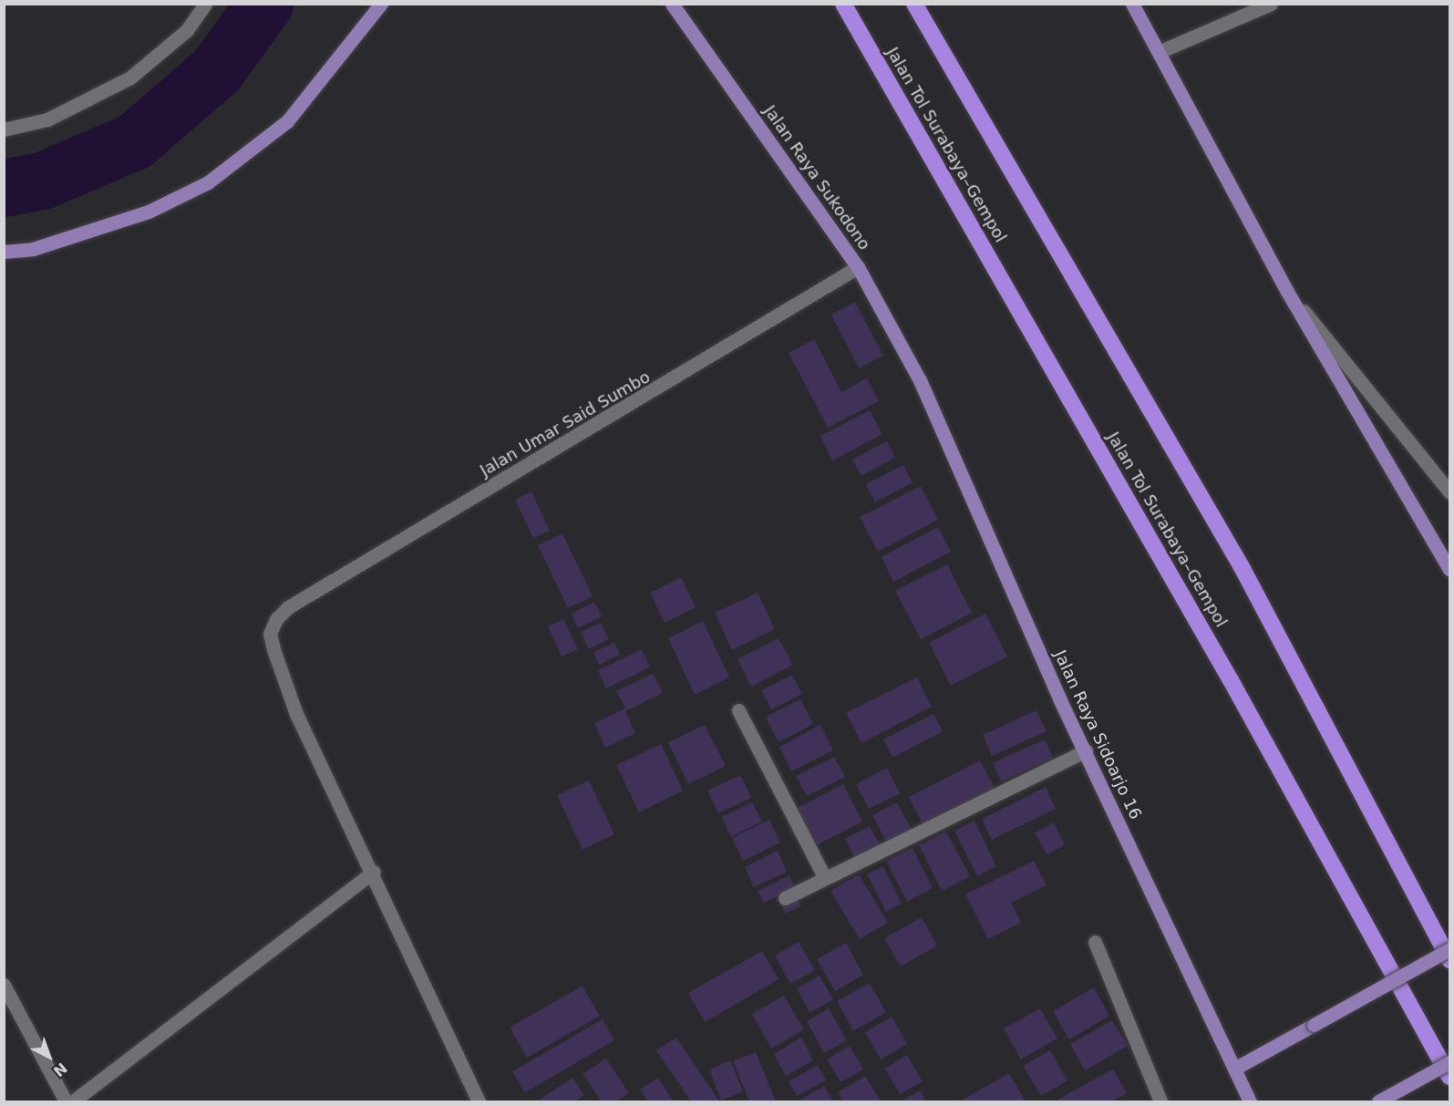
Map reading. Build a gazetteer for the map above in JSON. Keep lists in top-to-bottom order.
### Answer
{
  "streets": {
    "highway": ["Jalan Tol Surabaya–Gempol"],
    "main road": ["Jalan Raya Sukodono", "Jalan Raya Sidoarjo 16"],
    "street": ["Jalan Umar Said Sumbo"]
  },
  "crossings": [
    ["Jalan Raya Sukodono", "Jalan Umar Said Sumbo"],
    ["Jalan Raya Sukodono", "Jalan Raya Sidoarjo 16"]
  ],
  "north": "bottom right"
}
